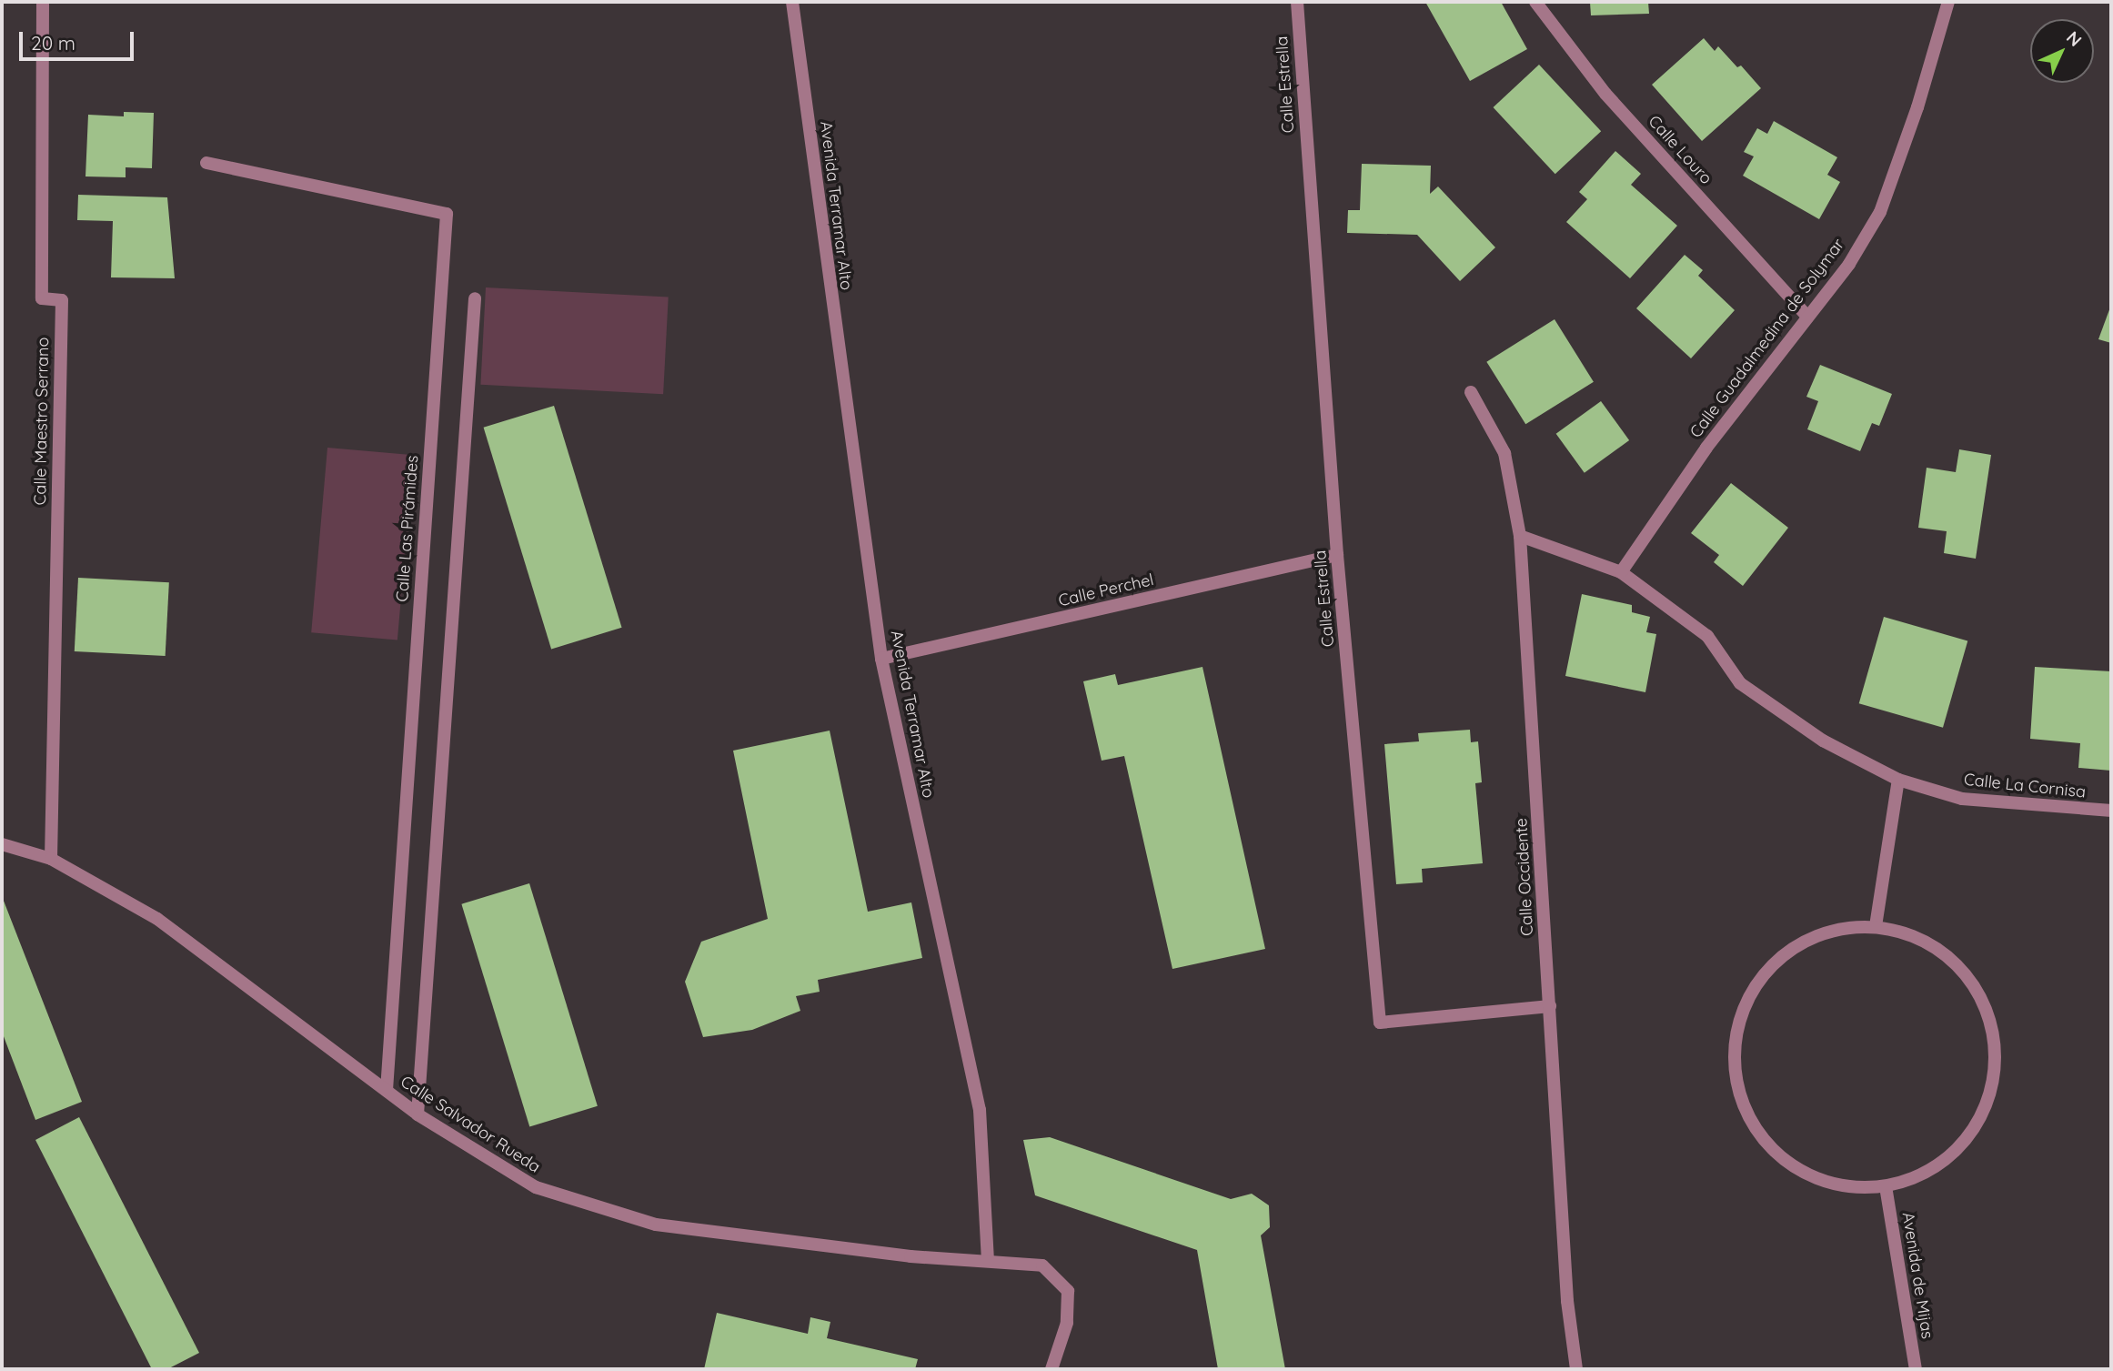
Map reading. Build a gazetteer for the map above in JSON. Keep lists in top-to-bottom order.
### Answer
{
  "streets": {
    "street": [
      "Calle Estrella",
      "Calle Louro",
      "Avenida Terramar Alto",
      "Calle Guadalmedina de Solymar",
      "Calle Maestro Serrano",
      "Calle Las Pirámides",
      "Calle Perchel",
      "Calle La Cornisa",
      "Calle Occidente",
      "Calle Salvador Rueda",
      "Avenida de Mijas"
    ]
  },
  "crossings": [
    ["Calle Estrella", "Calle Perchel"],
    ["Calle Estrella", "Calle Occidente"],
    ["Calle Louro", "Calle Guadalmedina de Solymar"],
    ["Avenida Terramar Alto", "Calle Perchel"],
    ["Avenida Terramar Alto", "Calle Salvador Rueda"],
    ["Calle Guadalmedina de Solymar", "Calle La Cornisa"],
    ["Calle Maestro Serrano", "Calle Salvador Rueda"],
    ["Calle Las Pirámides", "Calle Salvador Rueda"],
    ["Calle La Cornisa", "Calle Occidente"]
  ],
  "scale_bar": "20 m",
  "north": "top right"
}
